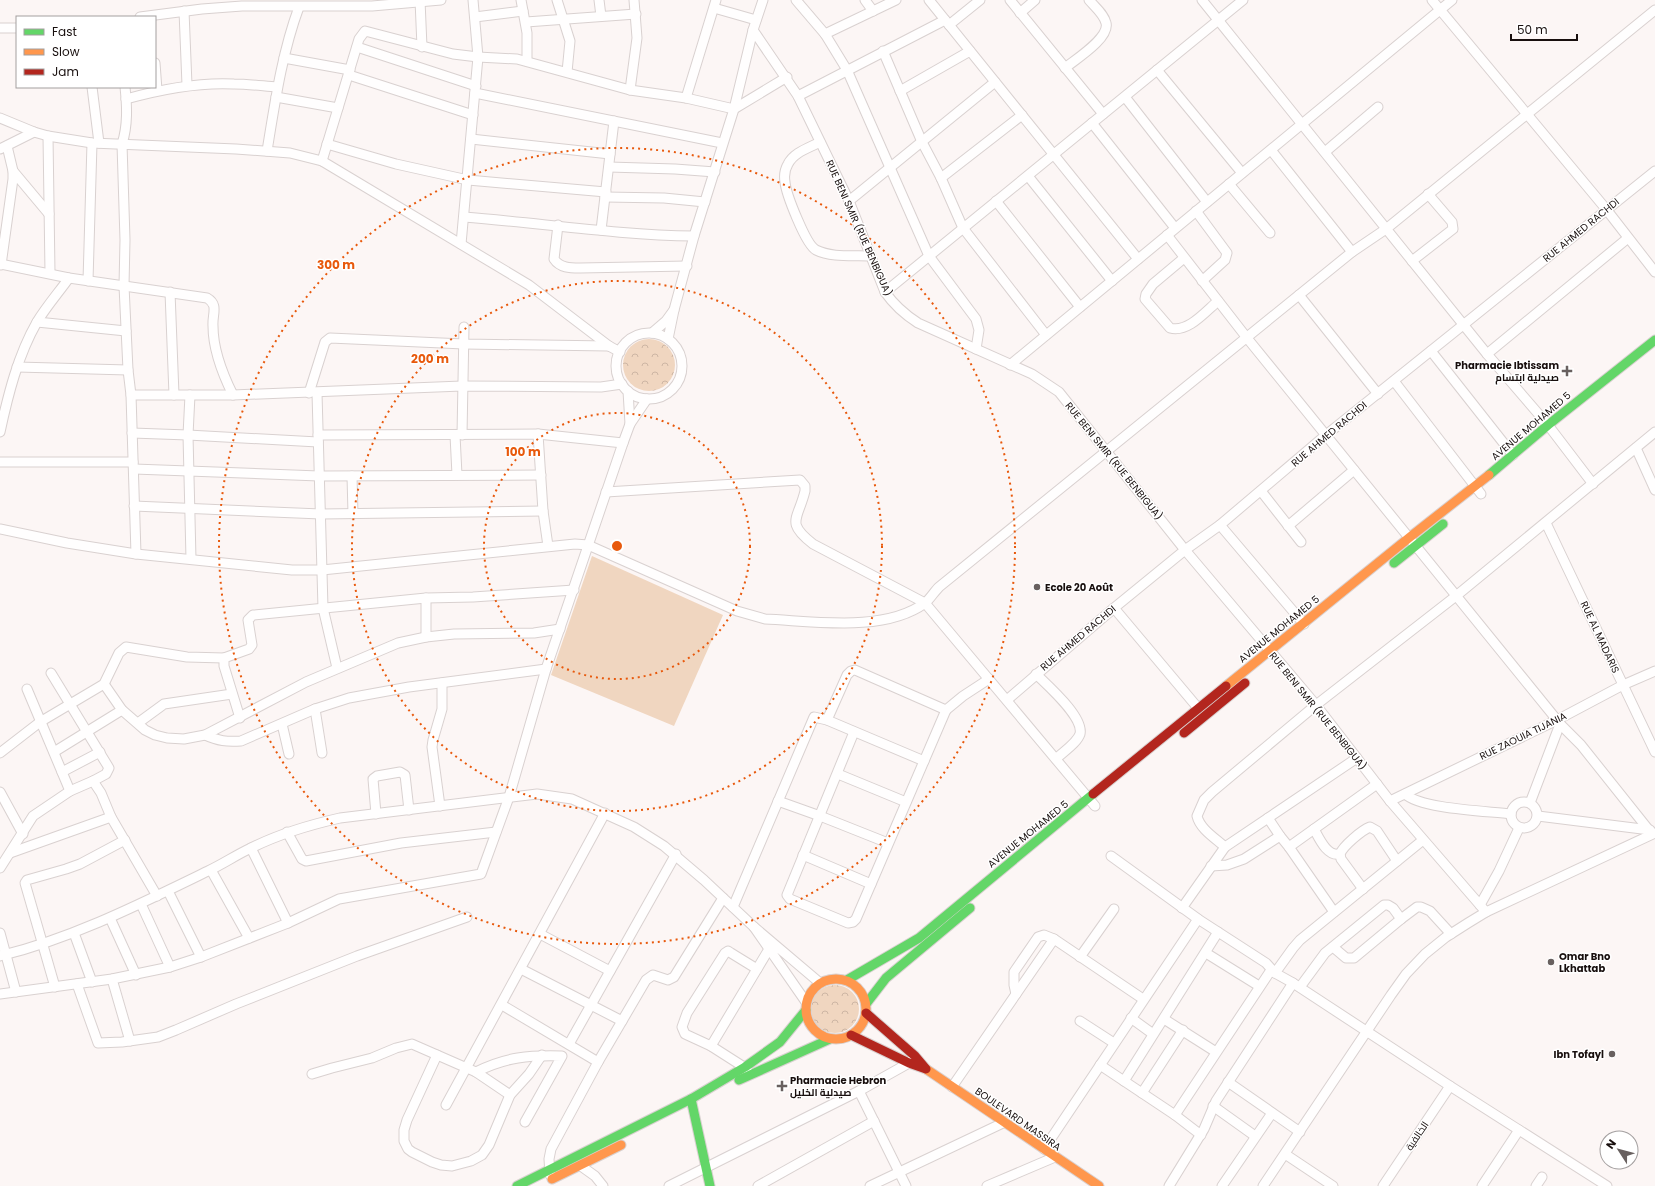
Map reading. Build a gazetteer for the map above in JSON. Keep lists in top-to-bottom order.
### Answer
{
  "streets": {
    "main road": ["AVENUE MOHAMED 5", "BOULEVARD MASSIRA"],
    "street": [
      "RUE BENI SMIR (RUE BENBIGUA)",
      "RUE AHMED RACHDI",
      "RUE AL MADARIS",
      "RUE ZAOUIA TIJANIA",
      "الخالفية"
    ]
  },
  "crossings": [
    ["RUE BENI SMIR (RUE BENBIGUA)", "RUE AHMED RACHDI"],
    ["RUE BENI SMIR (RUE BENBIGUA)", "AVENUE MOHAMED 5"],
    ["RUE BENI SMIR (RUE BENBIGUA)", "RUE ZAOUIA TIJANIA"],
    ["RUE AL MADARIS", "RUE ZAOUIA TIJANIA"]
  ],
  "places": {
    "health": ["Pharmacie Ibtissam صيدلية ابتسام", "Pharmacie Hebron صيدلية الخليل"],
    "other": ["Ecole 20 Août", "Omar Bno Lkhattab", "Ibn Tofayl"]
  },
  "legend": ["Fast", "Slow", "Jam"],
  "scale_bar": "50 m",
  "north": "top left",
  "rings": ["300 m", "200 m", "100 m"]
}
